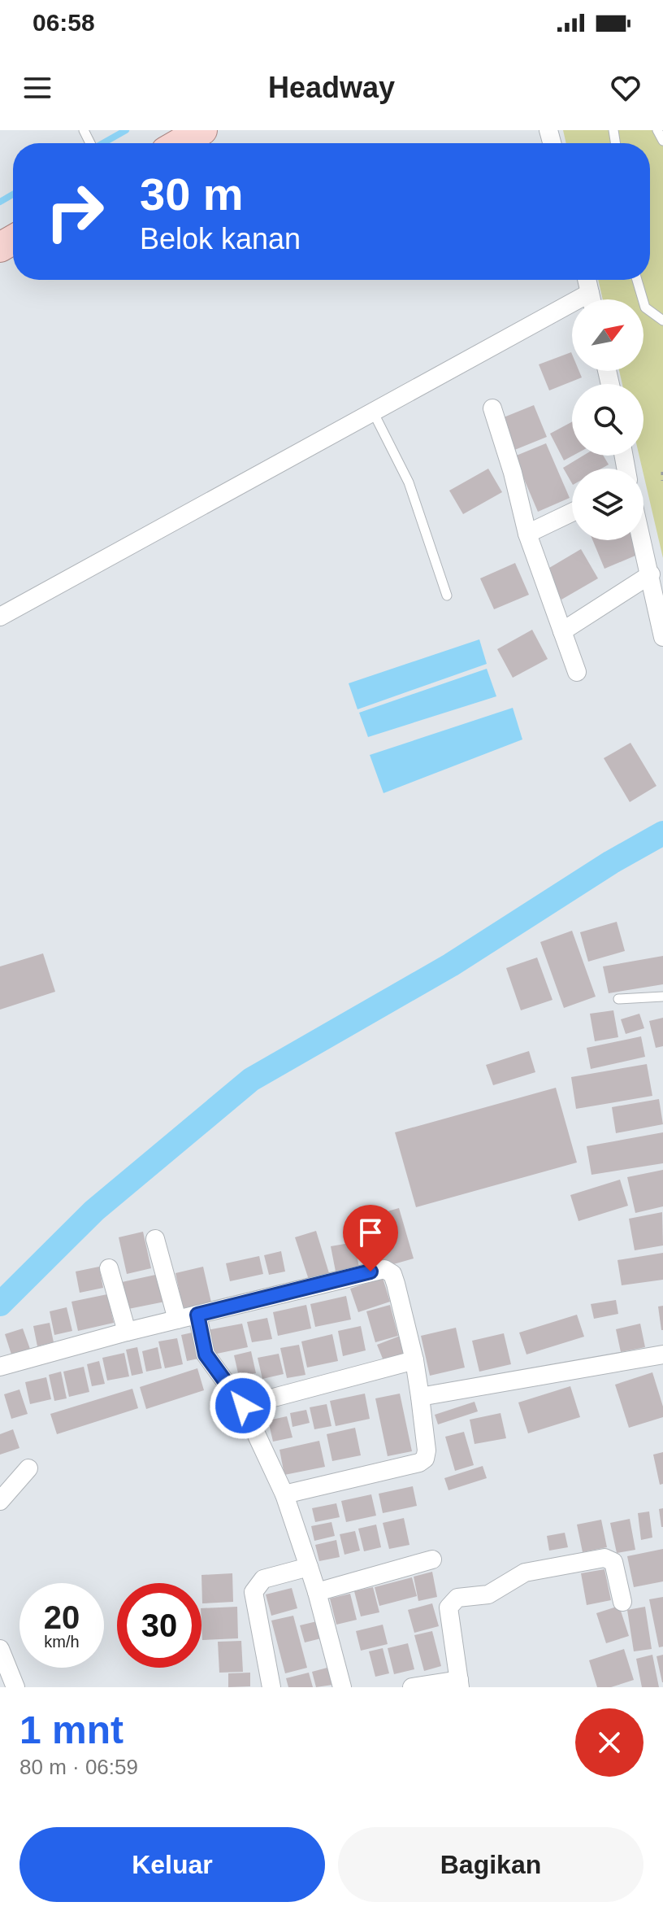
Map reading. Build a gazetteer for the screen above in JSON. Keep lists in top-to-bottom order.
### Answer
{
  "north": "top right",
  "page": {
    "status": "06:58",
    "header": "Headway",
    "turn": ["30 m", "Belok kanan"],
    "speed": "20 km/h",
    "limit": "30",
    "heading": ["1 mnt", "80 m · 06:59"],
    "buttons": ["Keluar", "Bagikan"]
  }
}
